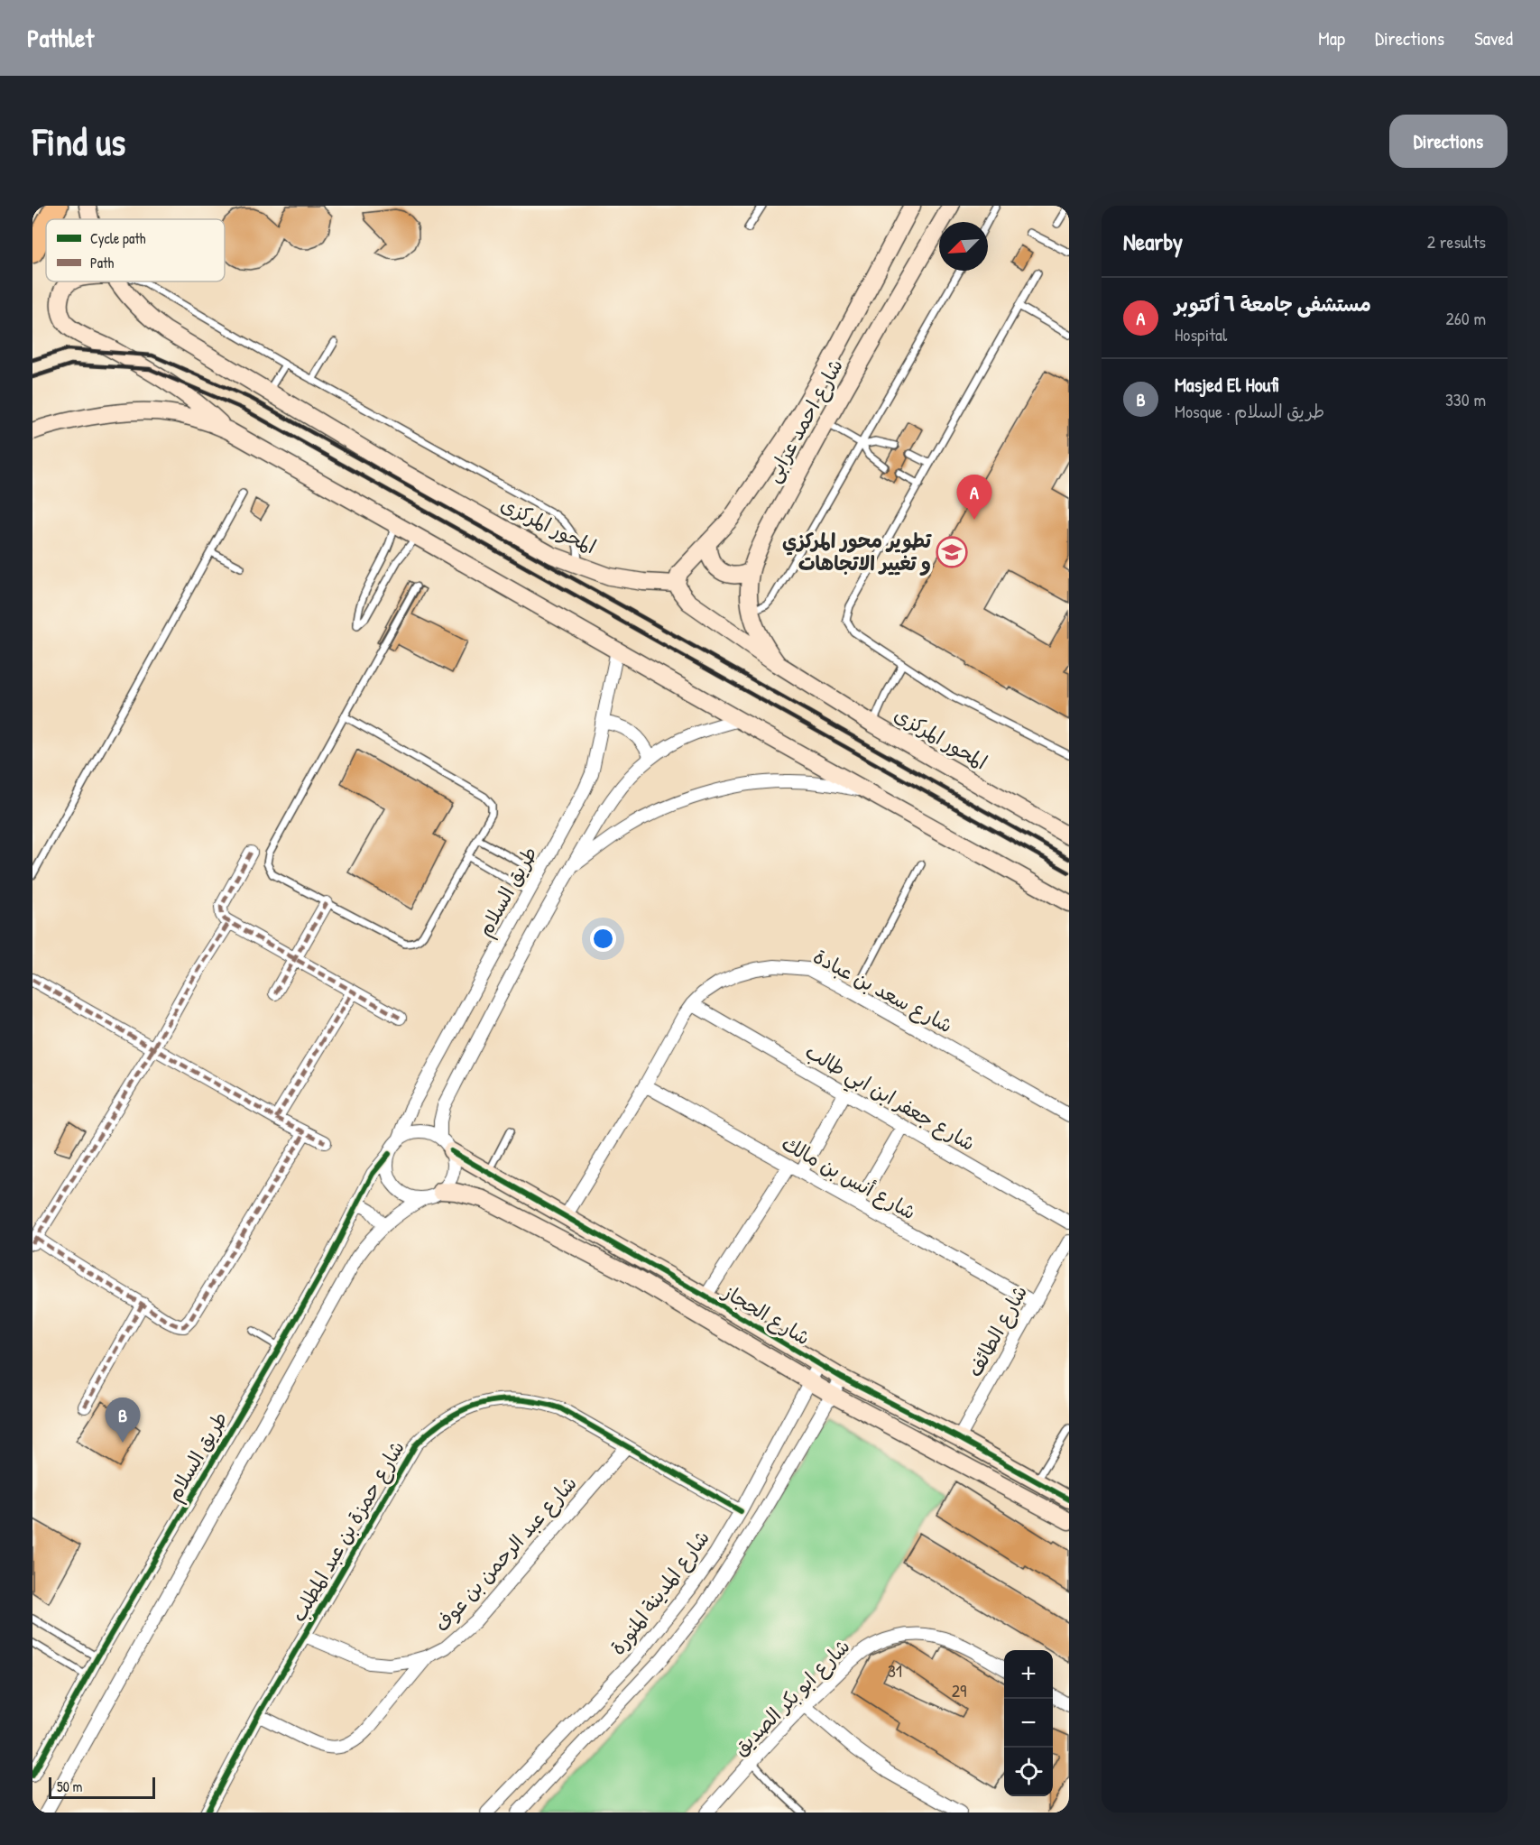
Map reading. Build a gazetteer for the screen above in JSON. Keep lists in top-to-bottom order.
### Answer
{
  "streets": {
    "main road": ["شارع احمد عرابى", "المحور المركزى", "شارع الحجاز"],
    "street": [
      "طريق السلام",
      "شارع سعد بن عبادة",
      "شارع جعفر ابن ابي طالب",
      "شارع أنس بن مالك",
      "شارع الطائف",
      "شارع حمزة بن عبد المطلب",
      "شارع عبد الرحمن بن عوف",
      "شارع المدينة المنورة",
      "شارع ابو بكر الصديق"
    ]
  },
  "crossings": [
    ["شارع احمد عرابى", "المحور المركزى"],
    ["طريق السلام", "شارع الحجاز"],
    ["شارع سعد بن عبادة", "شارع جعفر ابن ابي طالب"],
    ["شارع سعد بن عبادة", "شارع أنس بن مالك"],
    ["شارع سعد بن عبادة", "شارع الحجاز"],
    ["شارع أنس بن مالك", "شارع الطائف"],
    ["شارع الحجاز", "شارع الطائف"],
    ["شارع الحجاز", "شارع المدينة المنورة"],
    ["شارع حمزة بن عبد المطلب", "شارع عبد الرحمن بن عوف"],
    ["شارع حمزة بن عبد المطلب", "شارع المدينة المنورة"]
  ],
  "places": {
    "school or university": ["تطوير محور المركزي و تغيير الاتجاهات"]
  },
  "house_numbers": ["31", "29"],
  "legend": ["Cycle path", "Path"],
  "scale_bar": "50 m",
  "north": "bottom left",
  "page": {
    "header": "Pathlet",
    "nav": ["Map", "Directions", "Saved"],
    "buttons": "Directions",
    "title": "Find us",
    "heading": ["Nearby", "2 results"],
    "list": [
      {
        "mark": "A",
        "name": "مستشفى جامعة ٦ أكتوبر",
        "note": "Hospital",
        "value": "260 m"
      },
      {
        "mark": "B",
        "name": "Masjed El Houfi",
        "note": "Mosque · طريق السلام",
        "value": "330 m"
      }
    ],
    "pins": ["A", "B"],
    "map_buttons": ["+", "−"],
    "scale": "50 m"
  }
}
